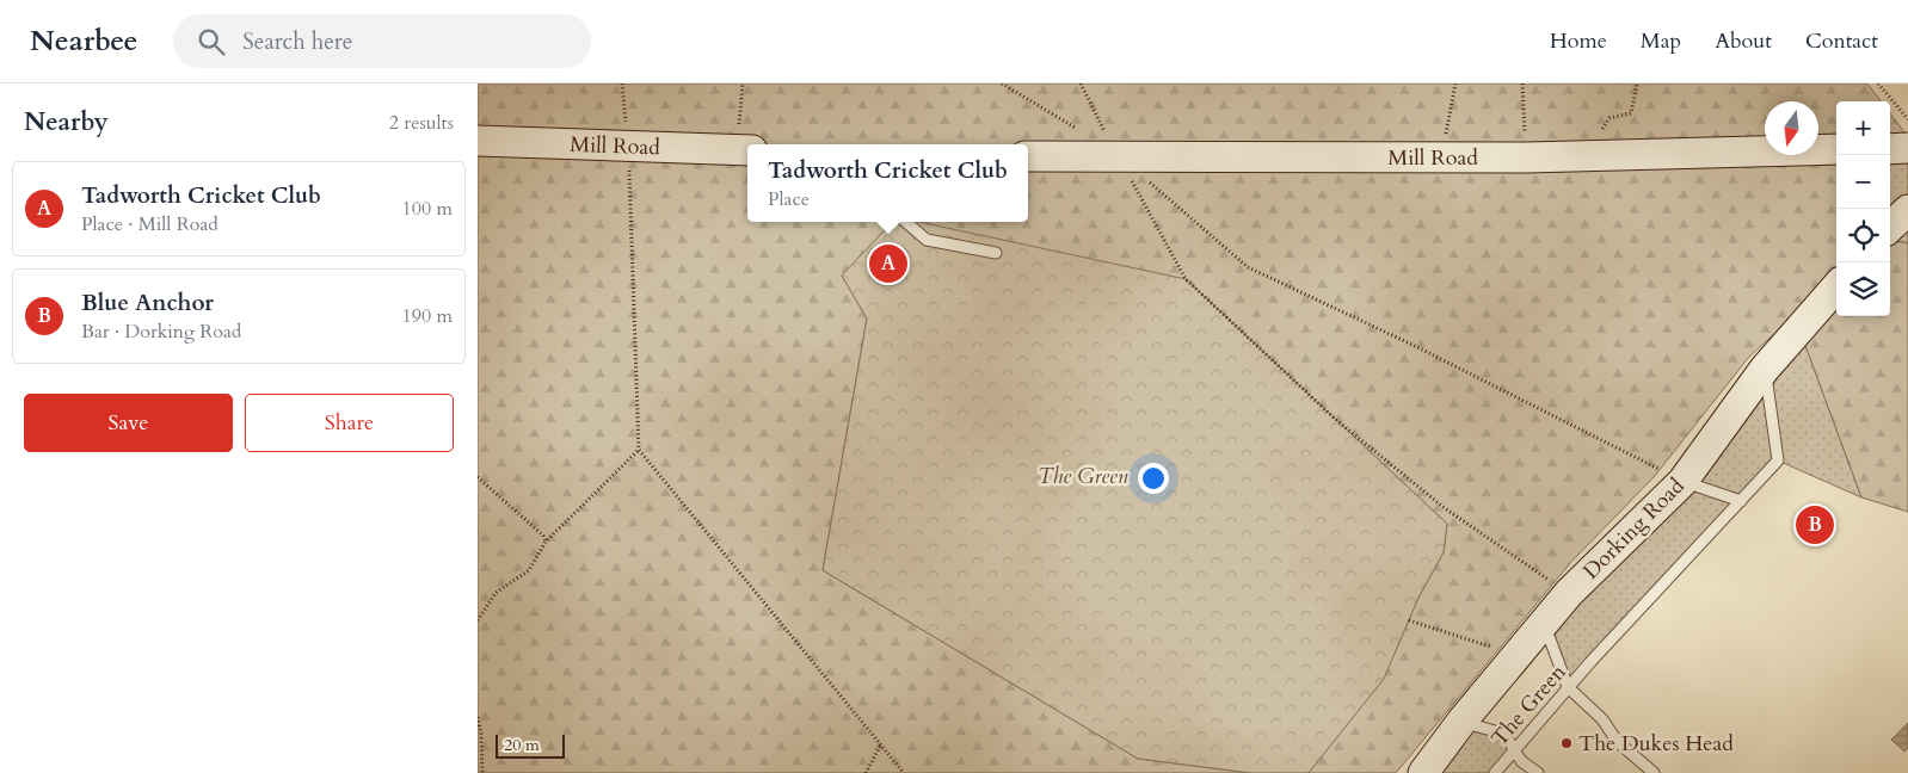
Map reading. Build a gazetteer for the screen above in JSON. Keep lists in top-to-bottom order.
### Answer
{
  "streets": {
    "main road": ["Mill Road", "Dorking Road"],
    "lane": ["The Green"]
  },
  "crossings": [
    ["Dorking Road", "The Green"]
  ],
  "parks": ["The Green"],
  "places": ["The Dukes Head"],
  "scale_bar": "20 m",
  "north": "bottom",
  "page": {
    "header": "Nearbee",
    "search": "Search here",
    "nav": [
      "Home",
      "Map",
      "About",
      "Contact"
    ],
    "heading": ["Nearby", "2 results"],
    "map_buttons": ["+", "−"],
    "popup": ["Tadworth Cricket Club", "Place"],
    "list": [
      {
        "mark": "A",
        "name": "Tadworth Cricket Club",
        "note": "Place · Mill Road",
        "value": "100 m"
      },
      {
        "mark": "B",
        "name": "Blue Anchor",
        "note": "Bar · Dorking Road",
        "value": "190 m"
      }
    ],
    "pins": ["A", "B"],
    "buttons": ["Save", "Share"],
    "scale": "20 m"
  }
}
